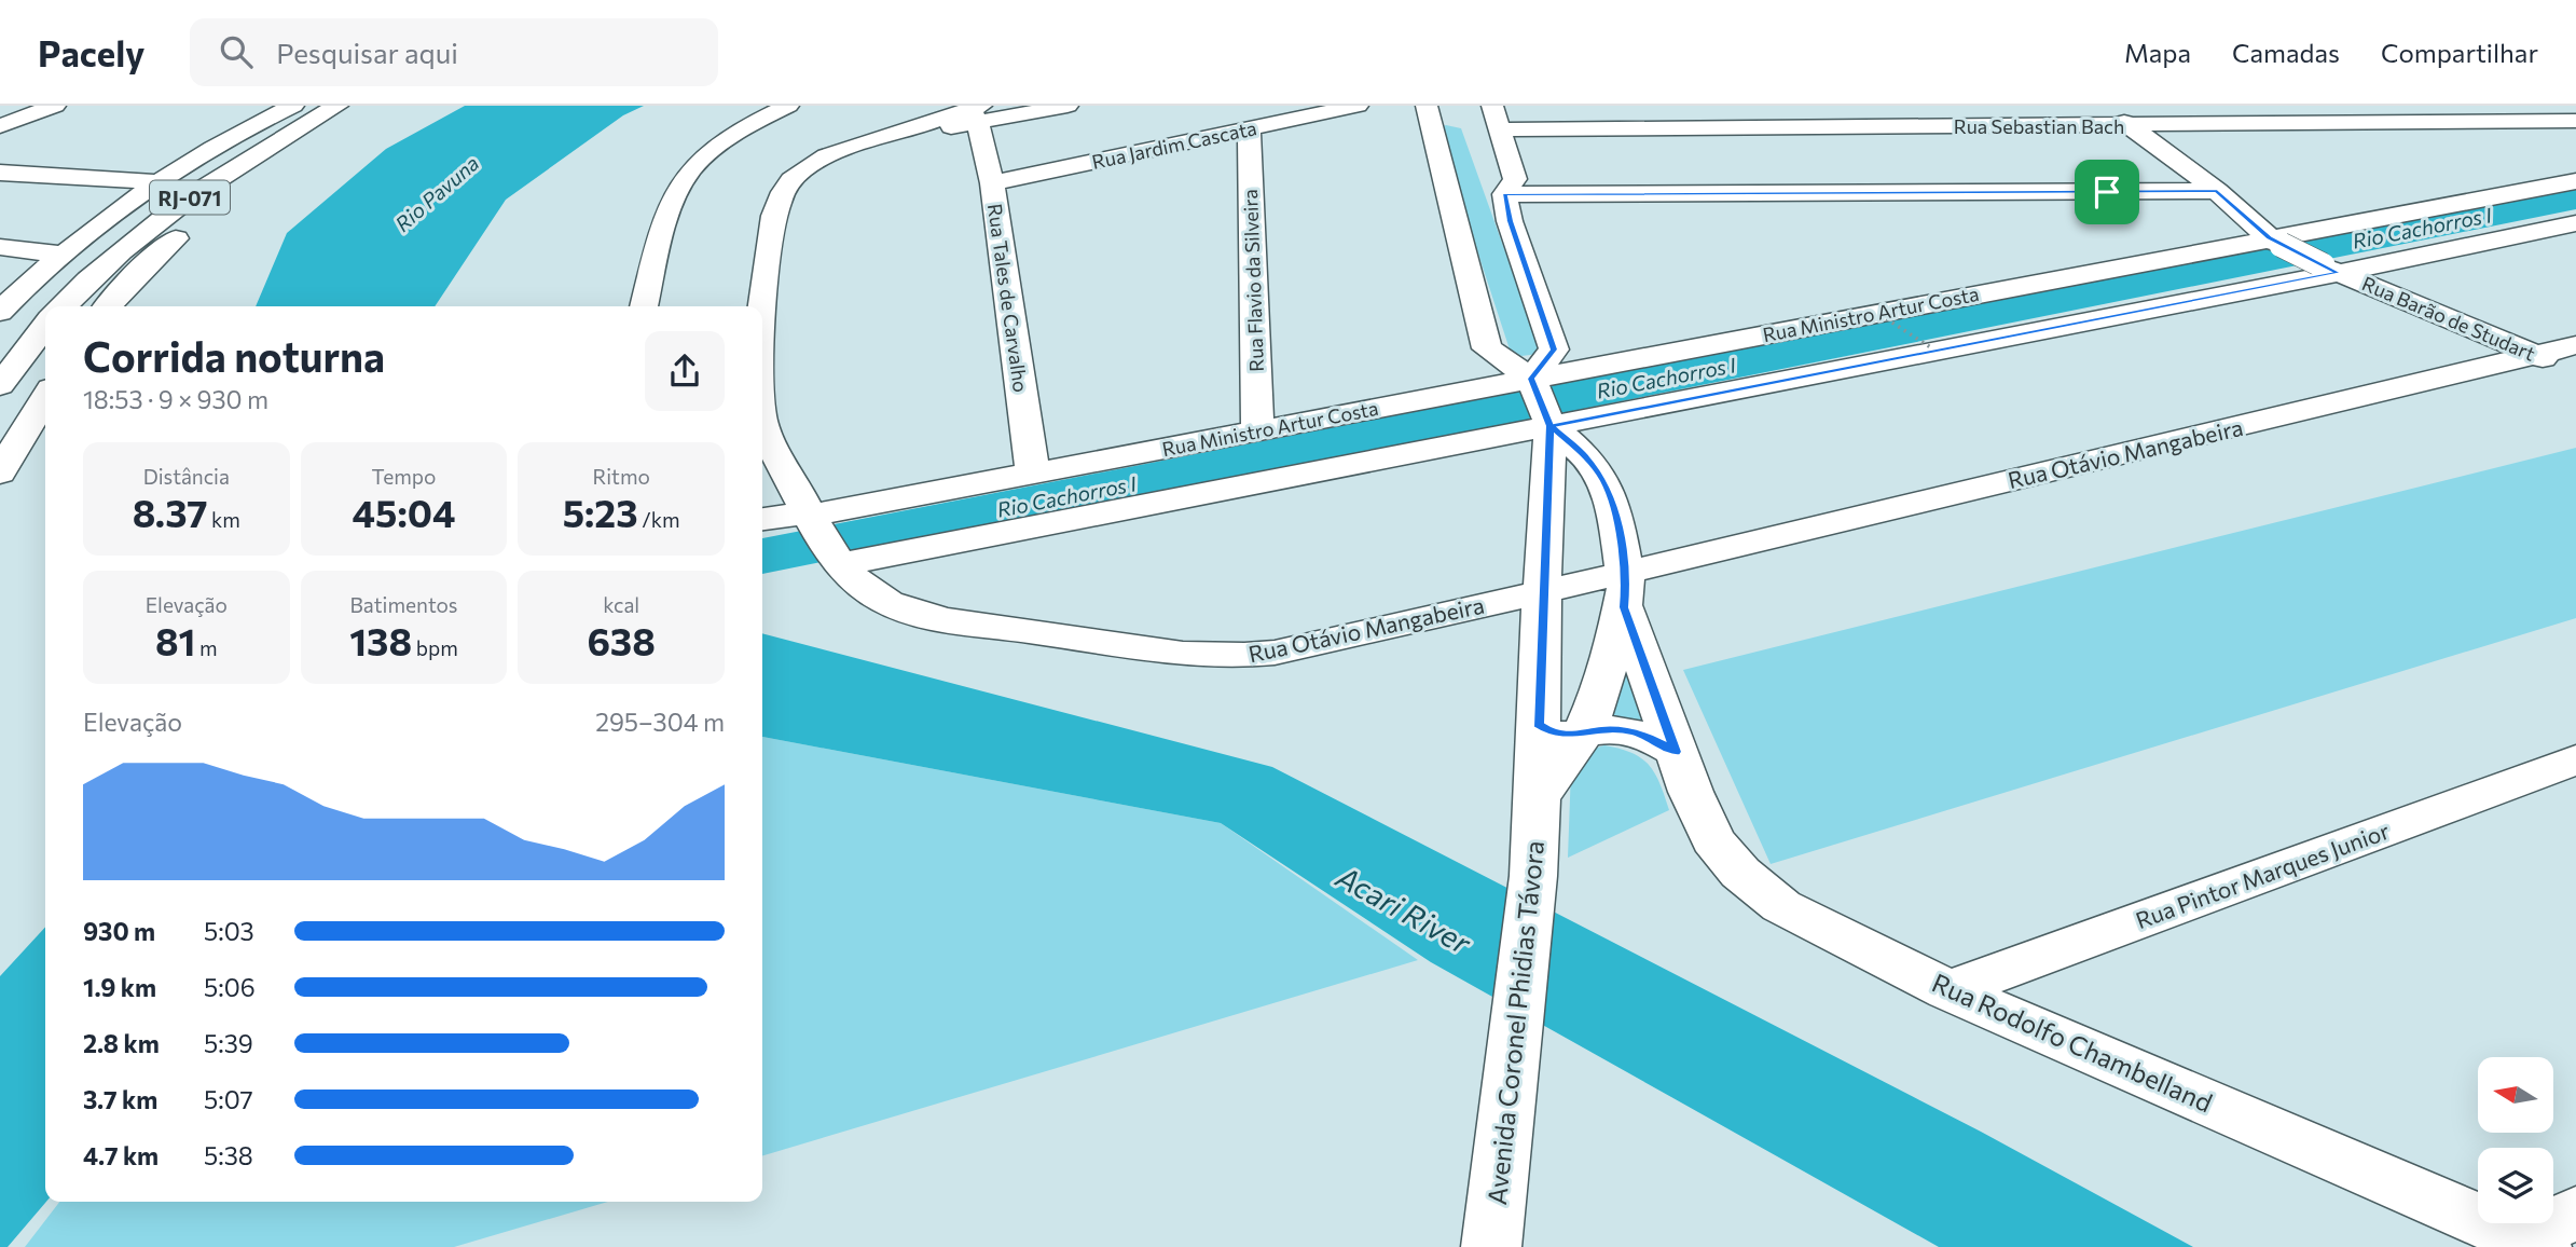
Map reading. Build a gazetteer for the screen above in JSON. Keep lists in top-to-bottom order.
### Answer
{
  "streets": {
    "main road": [
      "Rua Sebastian Bach",
      "Rua Jardim Cascata",
      "RJ-071",
      "Rua Flavio da Silveira",
      "Rua Tales de Carvalho",
      "Rua Ministro Artur Costa",
      "Rua Barão de Studart",
      "Rua Otávio Mangabeira",
      "Rua Pintor Marques Junior",
      "Avenida Coronel Phidias Távora",
      "Rua Rodolfo Chambelland"
    ]
  },
  "crossings": [
    ["Rua Sebastian Bach", "Rua Barão de Studart"],
    ["Rua Jardim Cascata", "Rua Flavio da Silveira"],
    ["Rua Jardim Cascata", "Rua Tales de Carvalho"],
    ["Rua Flavio da Silveira", "Rua Ministro Artur Costa"],
    ["Rua Tales de Carvalho", "Rua Ministro Artur Costa"],
    ["Rua Tales de Carvalho", "Rua Otávio Mangabeira"],
    ["Rua Ministro Artur Costa", "Rua Barão de Studart"],
    ["Rua Ministro Artur Costa", "Rua Otávio Mangabeira"],
    ["Rua Ministro Artur Costa", "Avenida Coronel Phidias Távora"],
    ["Rua Ministro Artur Costa", "Rua Rodolfo Chambelland"],
    ["Rua Barão de Studart", "Rua Otávio Mangabeira"],
    ["Rua Otávio Mangabeira", "Avenida Coronel Phidias Távora"],
    ["Rua Otávio Mangabeira", "Rua Rodolfo Chambelland"],
    ["Rua Pintor Marques Junior", "Rua Rodolfo Chambelland"],
    ["Avenida Coronel Phidias Távora", "Rua Rodolfo Chambelland"]
  ],
  "water": ["Rio Pavuna", "Rio Cachorros I", "Acari River"],
  "north": "left",
  "page": {
    "header": "Pacely",
    "search": "Pesquisar aqui",
    "nav": ["Mapa", "Camadas", "Compartilhar"],
    "heading": ["Corrida noturna", "18:53 · 9 × 930 m"],
    "stats": [
      ["Distância", "8.37 km"],
      ["Tempo", "45:04"],
      ["Ritmo", "5:23 /km"],
      ["Elevação", "81 m"],
      ["Batimentos", "138 bpm"],
      ["kcal", "638"]
    ],
    "chart": ["Elevação", "295–304 m"],
    "list": [
      {
        "name": "930 m",
        "note": "5:03"
      },
      {
        "name": "1.9 km",
        "note": "5:06"
      },
      {
        "name": "2.8 km",
        "note": "5:39"
      },
      {
        "name": "3.7 km",
        "note": "5:07"
      },
      {
        "name": "4.7 km",
        "note": "5:38"
      }
    ]
  }
}
